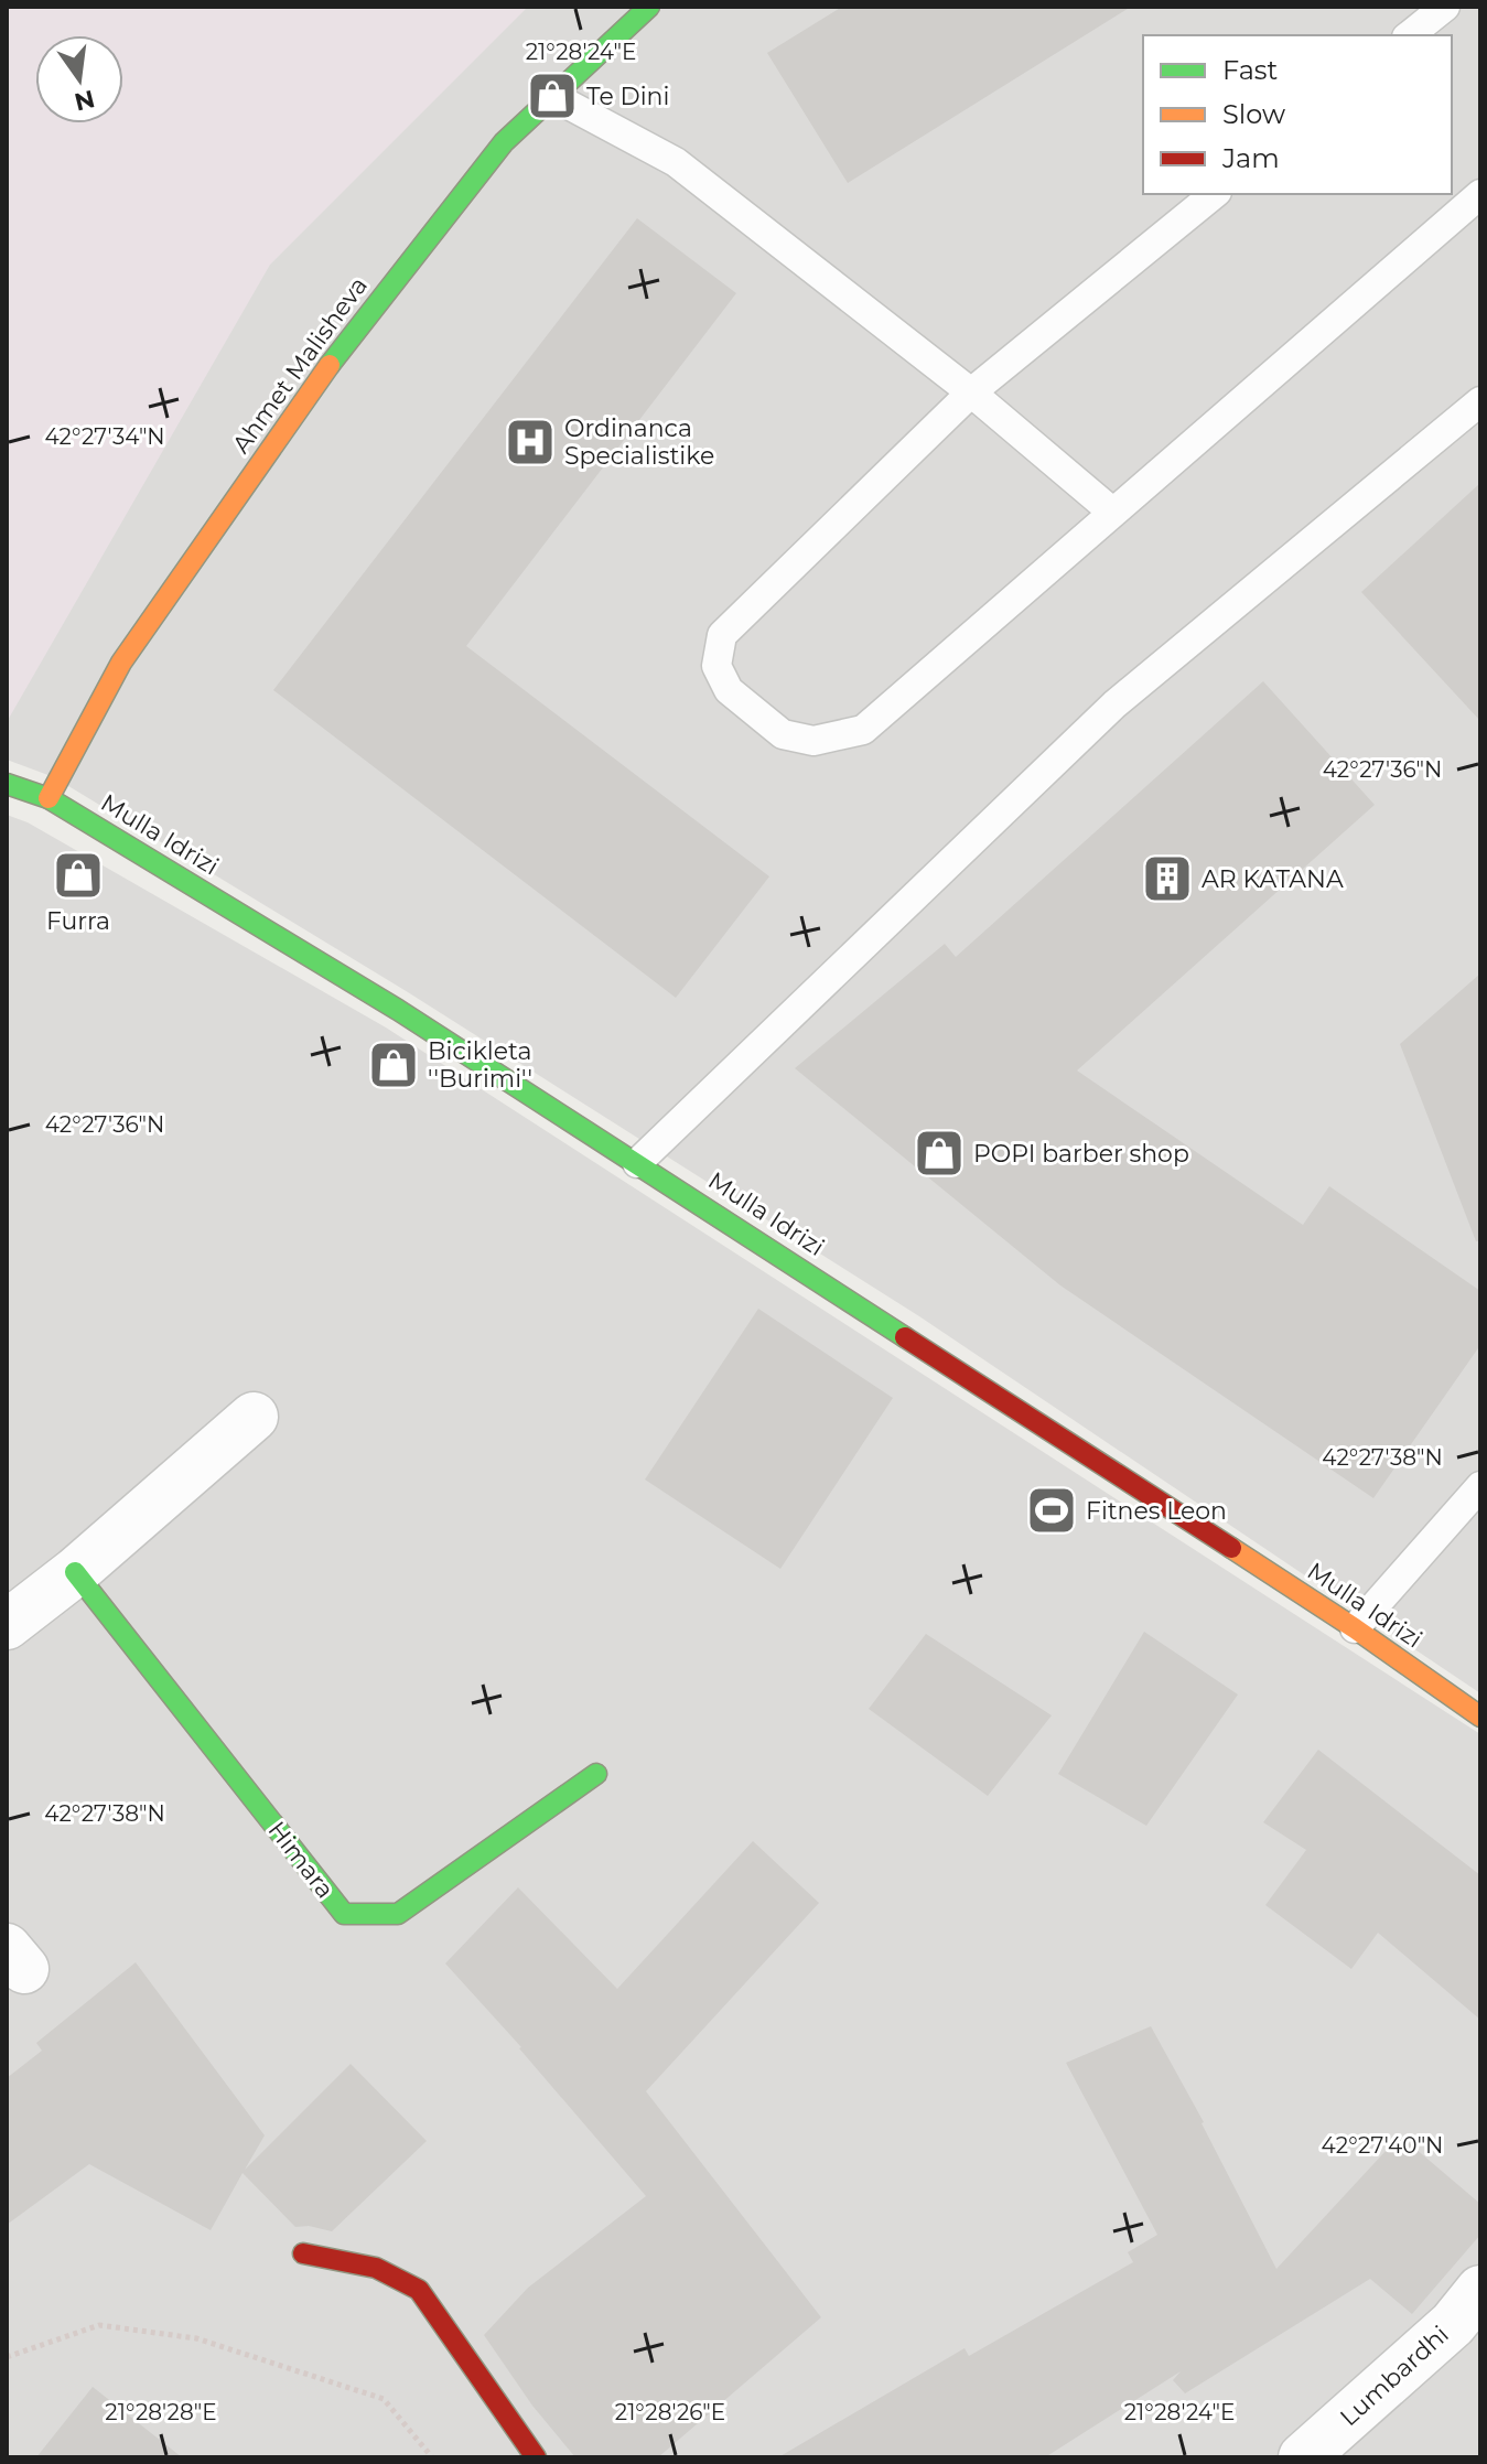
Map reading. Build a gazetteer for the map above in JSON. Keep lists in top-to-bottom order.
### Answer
{
  "streets": {
    "street": [
      "Ahmet Malisheva",
      "Mulla Idrizi",
      "Himara",
      "Lumbardhi"
    ]
  },
  "crossings": [
    ["Ahmet Malisheva", "Mulla Idrizi"]
  ],
  "places": {
    "shop": [
      "Te Dini",
      "Furra",
      "Bicikleta ''Burimi''",
      "POPI barber shop"
    ],
    "hospital": ["Ordinanca Specialistike"],
    "building": ["AR KATANA"],
    "sports": ["Fitnes Leon"]
  },
  "legend": ["Fast", "Slow", "Jam"],
  "north": "bottom",
  "coordinates": [
    "21°28'24\"E",
    "42°27'34\"N",
    "42°27'36\"N",
    "42°27'38\"N",
    "42°27'40\"N",
    "21°28'28\"E",
    "21°28'26\"E"
  ]
}
